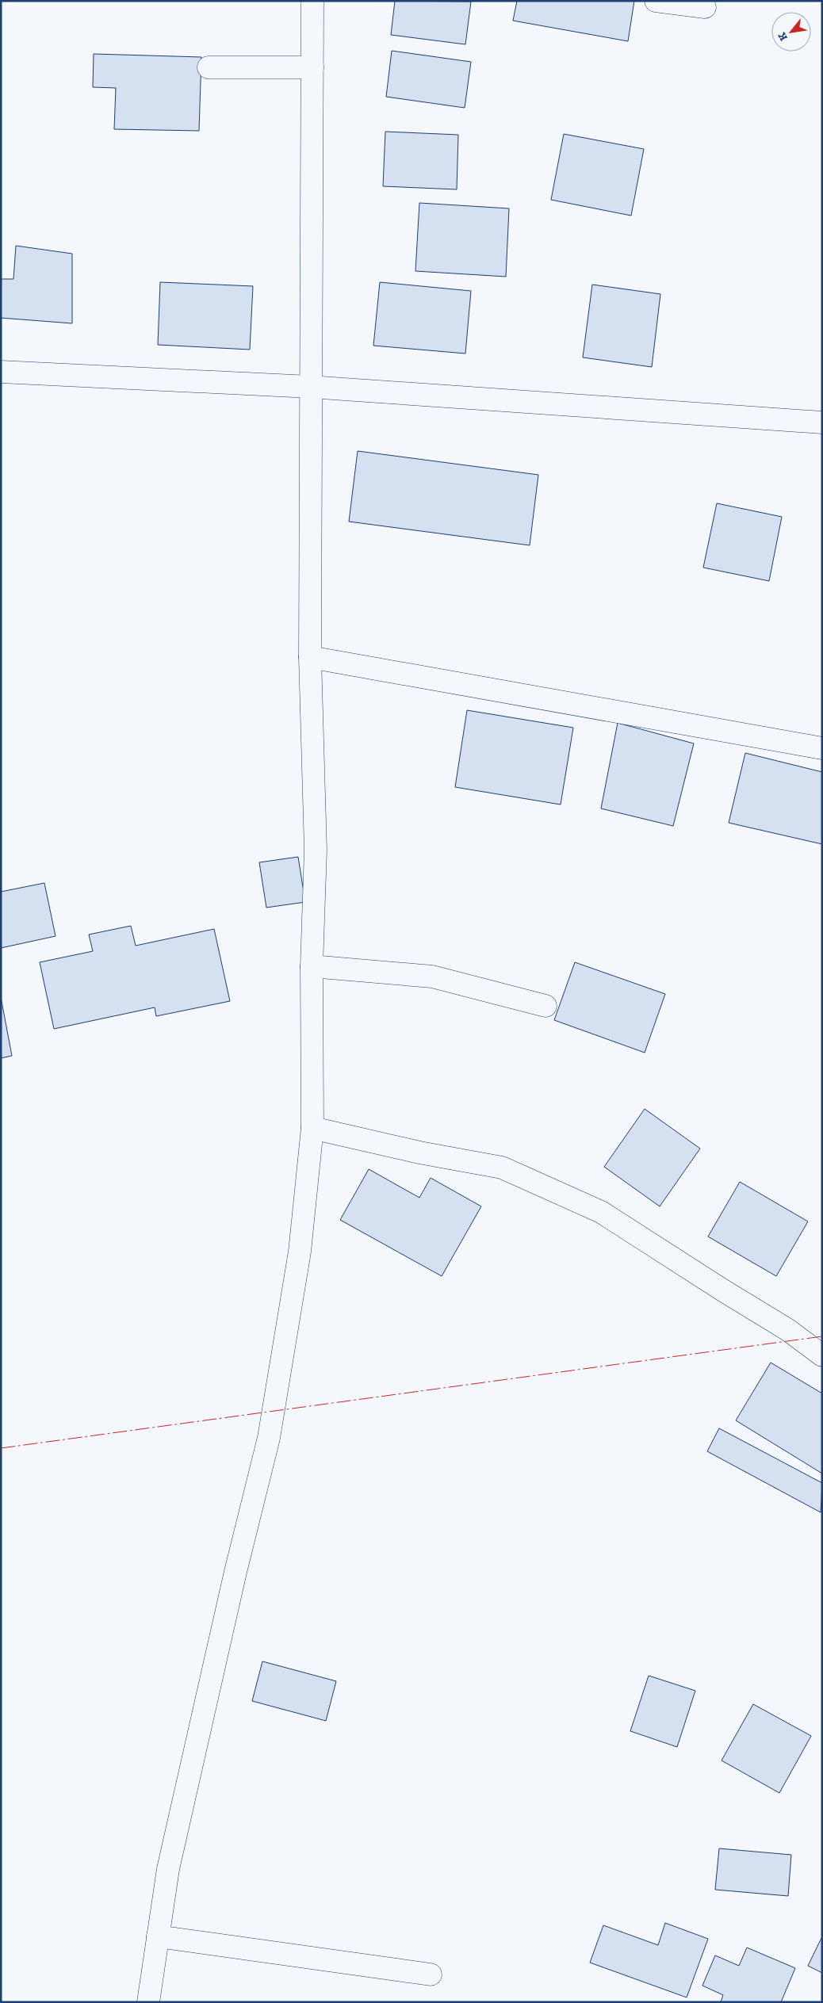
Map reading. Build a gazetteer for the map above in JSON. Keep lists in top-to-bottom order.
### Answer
{
  "north": "bottom left"
}
